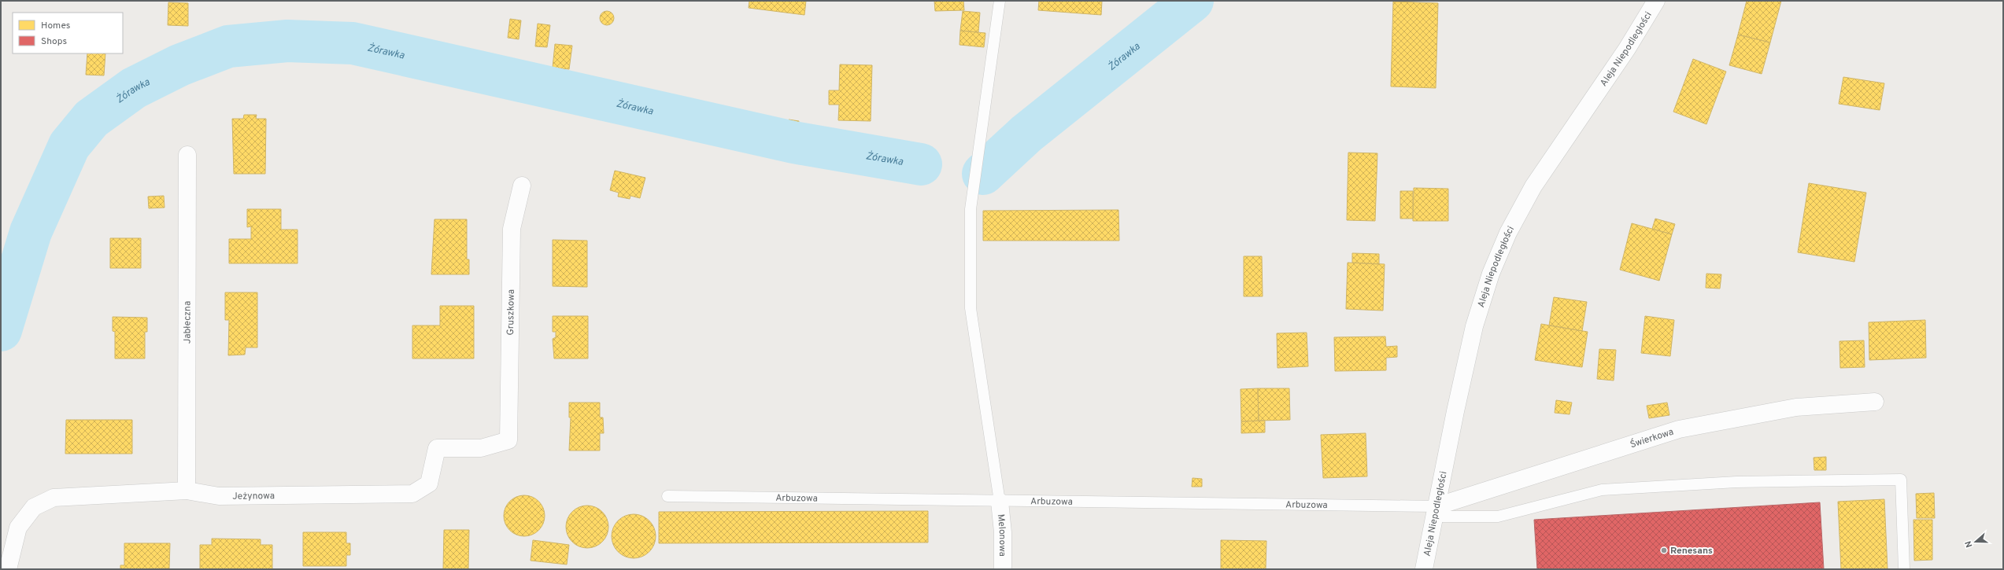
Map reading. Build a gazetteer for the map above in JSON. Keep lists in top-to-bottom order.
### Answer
{
  "streets": {
    "street": [
      "Aleja Niepodległości",
      "Gruszkowa",
      "Jabłeczna",
      "Świerkowa",
      "Jeżynowa",
      "Melonowa"
    ],
    "lane": ["Arbuzowa"]
  },
  "crossings": [
    ["Aleja Niepodległości", "Świerkowa"],
    ["Aleja Niepodległości", "Arbuzowa"],
    ["Gruszkowa", "Jeżynowa"],
    ["Jabłeczna", "Jeżynowa"],
    ["Świerkowa", "Arbuzowa"],
    ["Arbuzowa", "Melonowa"]
  ],
  "water": ["Żórawka"],
  "places": ["Renesans"],
  "legend": ["Homes", "Shops"],
  "north": "left"
}
